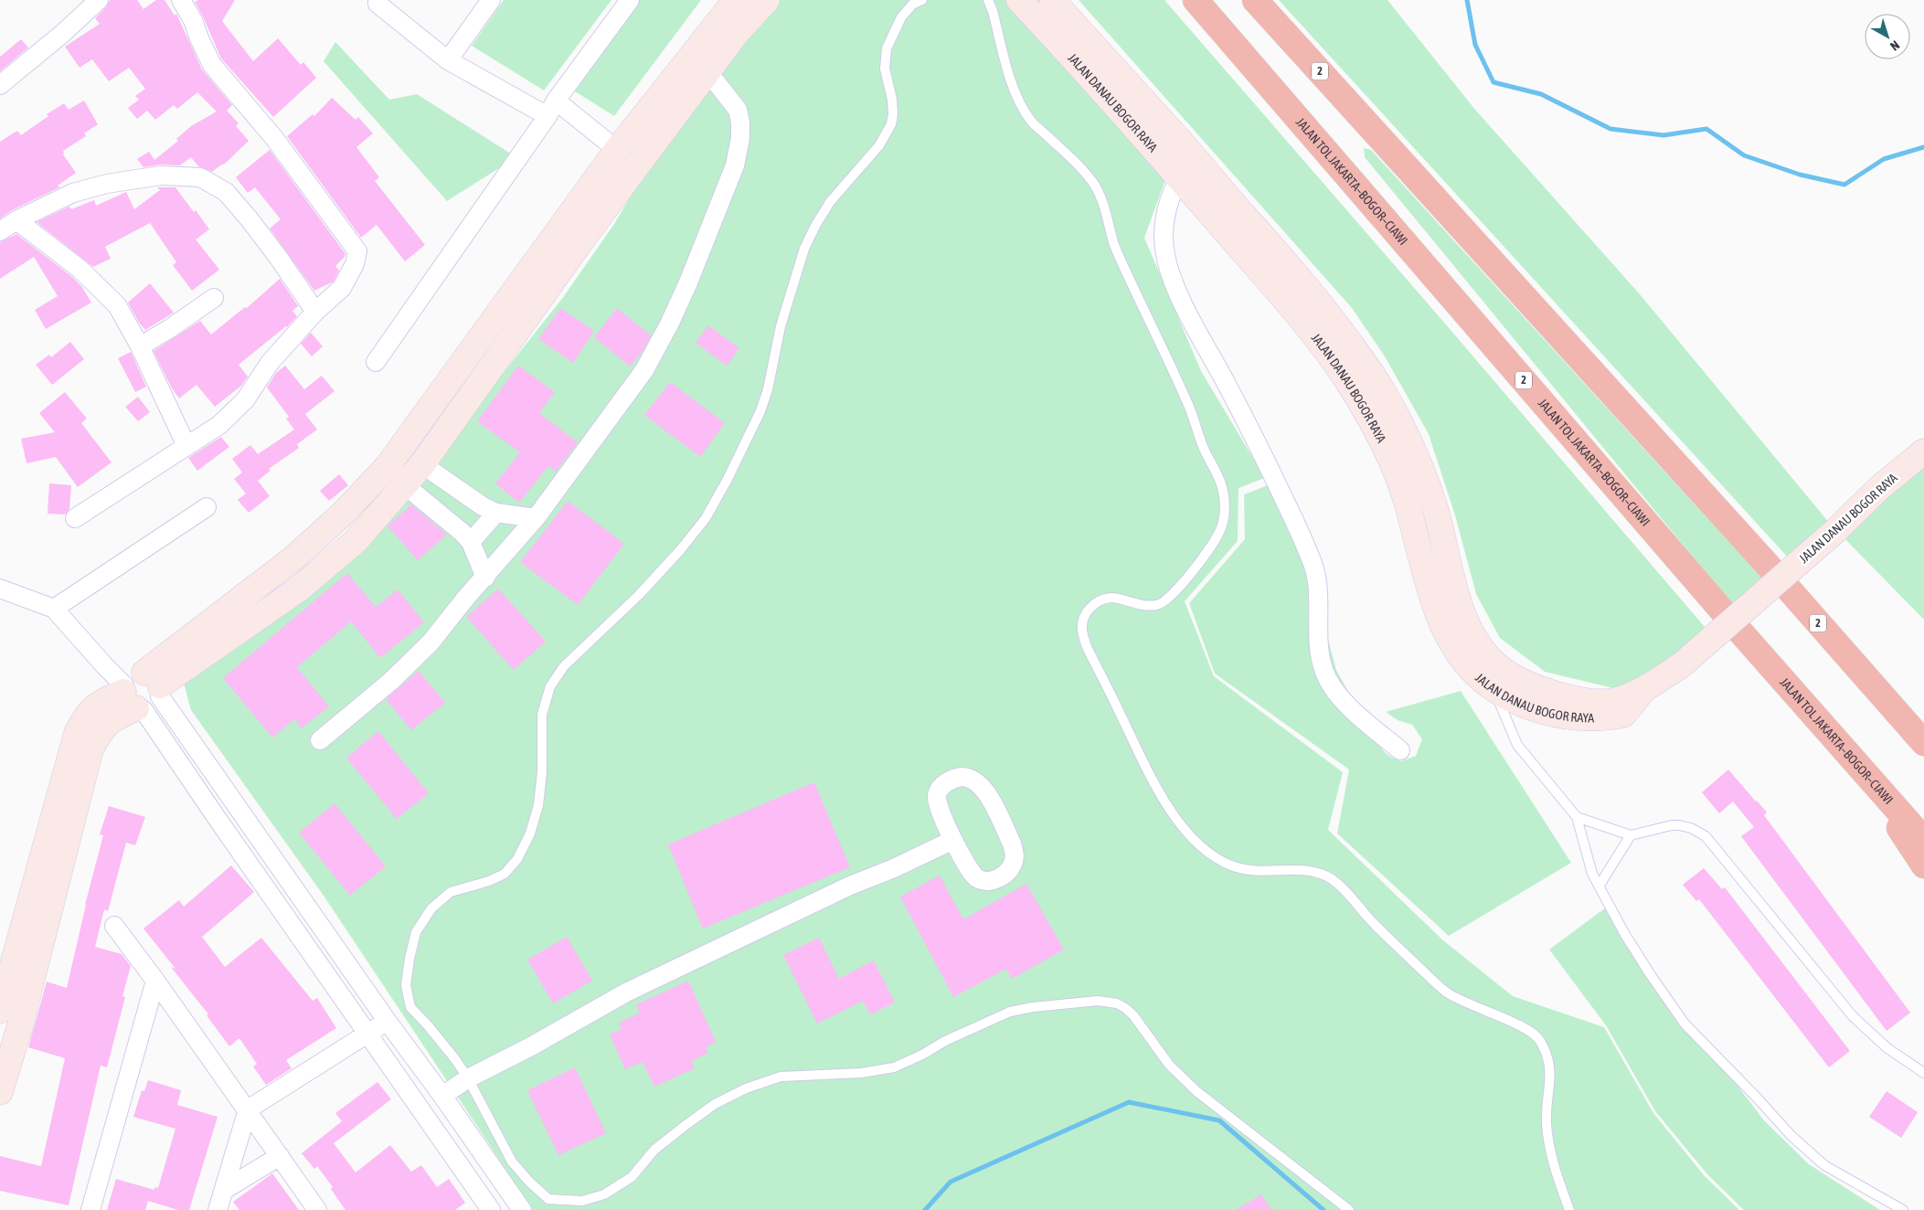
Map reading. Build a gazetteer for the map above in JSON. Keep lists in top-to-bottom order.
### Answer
{
  "streets": {
    "highway": ["2", "JALAN TOL JAKARTA–BOGOR–CIAWI"],
    "street": ["JALAN DANAU BOGOR RAYA"]
  },
  "north": "bottom right"
}
